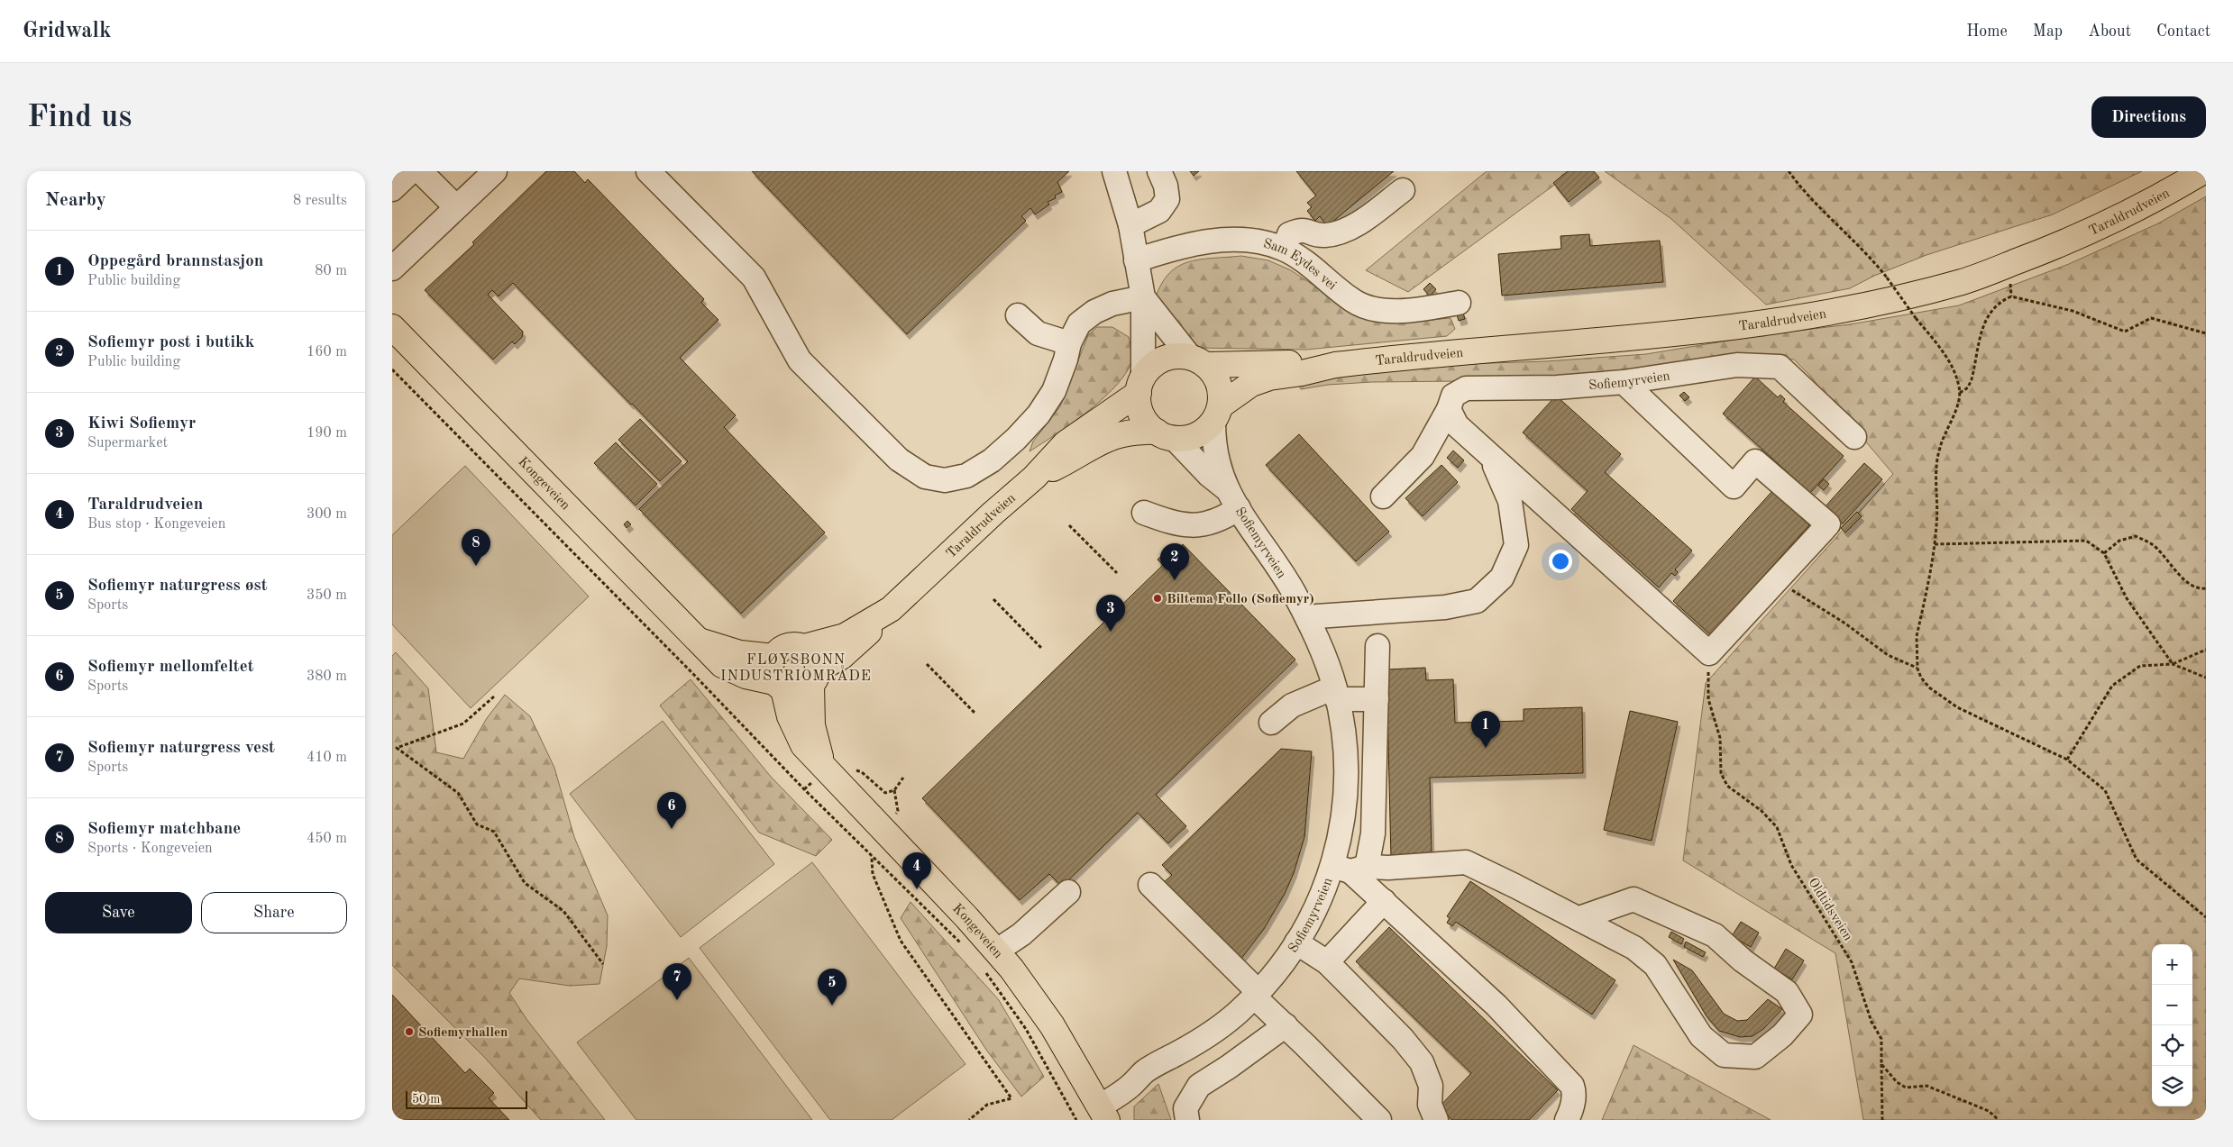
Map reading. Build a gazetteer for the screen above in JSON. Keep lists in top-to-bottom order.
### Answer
{
  "streets": {
    "main road": ["Taraldrudveien", "Kongeveien"],
    "street": ["Sam Eydes vei", "Sofiemyrveien"],
    "path": ["Oldtidsveien"]
  },
  "crossings": [
    ["Taraldrudveien", "Sofiemyrveien"],
    ["Taraldrudveien", "Kongeveien"],
    ["Sofiemyrveien", "Kongeveien"]
  ],
  "districts": ["FLØYSBONN INDUSTRIOMRÅDE"],
  "places": ["Biltema Follo (Sofiemyr)", "Sofiemyrhallen"],
  "scale_bar": "50 m",
  "page": {
    "header": "Gridwalk",
    "nav": [
      "Home",
      "Map",
      "About",
      "Contact"
    ],
    "buttons": [
      "Directions",
      ["Save", "Share"]
    ],
    "title": "Find us",
    "heading": ["Nearby", "8 results"],
    "list": [
      {
        "mark": "1",
        "name": "Oppegård brannstasjon",
        "note": "Public building",
        "value": "80 m"
      },
      {
        "mark": "2",
        "name": "Sofiemyr post i butikk",
        "note": "Public building",
        "value": "160 m"
      },
      {
        "mark": "3",
        "name": "Kiwi Sofiemyr",
        "note": "Supermarket",
        "value": "190 m"
      },
      {
        "mark": "4",
        "name": "Taraldrudveien",
        "note": "Bus stop · Kongeveien",
        "value": "300 m"
      },
      {
        "mark": "5",
        "name": "Sofiemyr naturgress øst",
        "note": "Sports",
        "value": "350 m"
      },
      {
        "mark": "6",
        "name": "Sofiemyr mellomfeltet",
        "note": "Sports",
        "value": "380 m"
      },
      {
        "mark": "7",
        "name": "Sofiemyr naturgress vest",
        "note": "Sports",
        "value": "410 m"
      },
      {
        "mark": "8",
        "name": "Sofiemyr matchbane",
        "note": "Sports · Kongeveien",
        "value": "450 m"
      }
    ],
    "pins": [
      "8",
      "2",
      "3",
      "1",
      "6",
      "4",
      "7",
      "5"
    ],
    "map_buttons": ["+", "−"],
    "scale": "50 m"
  }
}
